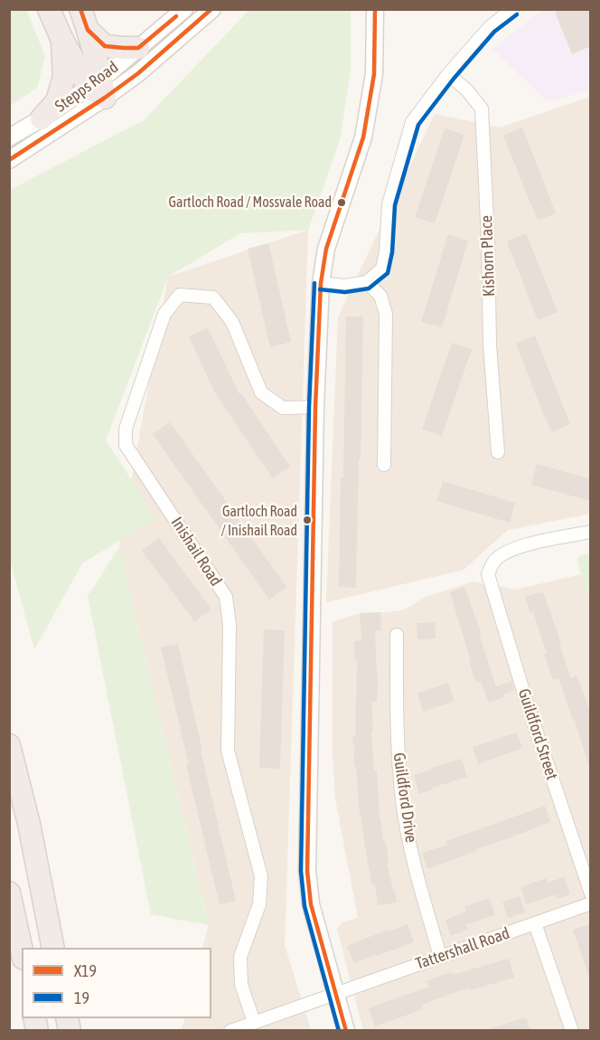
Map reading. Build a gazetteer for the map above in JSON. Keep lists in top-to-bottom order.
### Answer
{
  "streets": {
    "main road": ["Stepps Road"],
    "street": [
      "Kishorn Place",
      "Inishail Road",
      "Guildford Street",
      "Guildford Drive",
      "Tattershall Road"
    ]
  },
  "crossings": [
    ["Inishail Road", "Tattershall Road"],
    ["Guildford Drive", "Tattershall Road"]
  ],
  "places": ["Gartloch Road / Mossvale Road", "Gartloch Road / Inishail Road"],
  "lines": ["transit line X19", "transit line 19"],
  "legend": ["X19", "19"]
}
